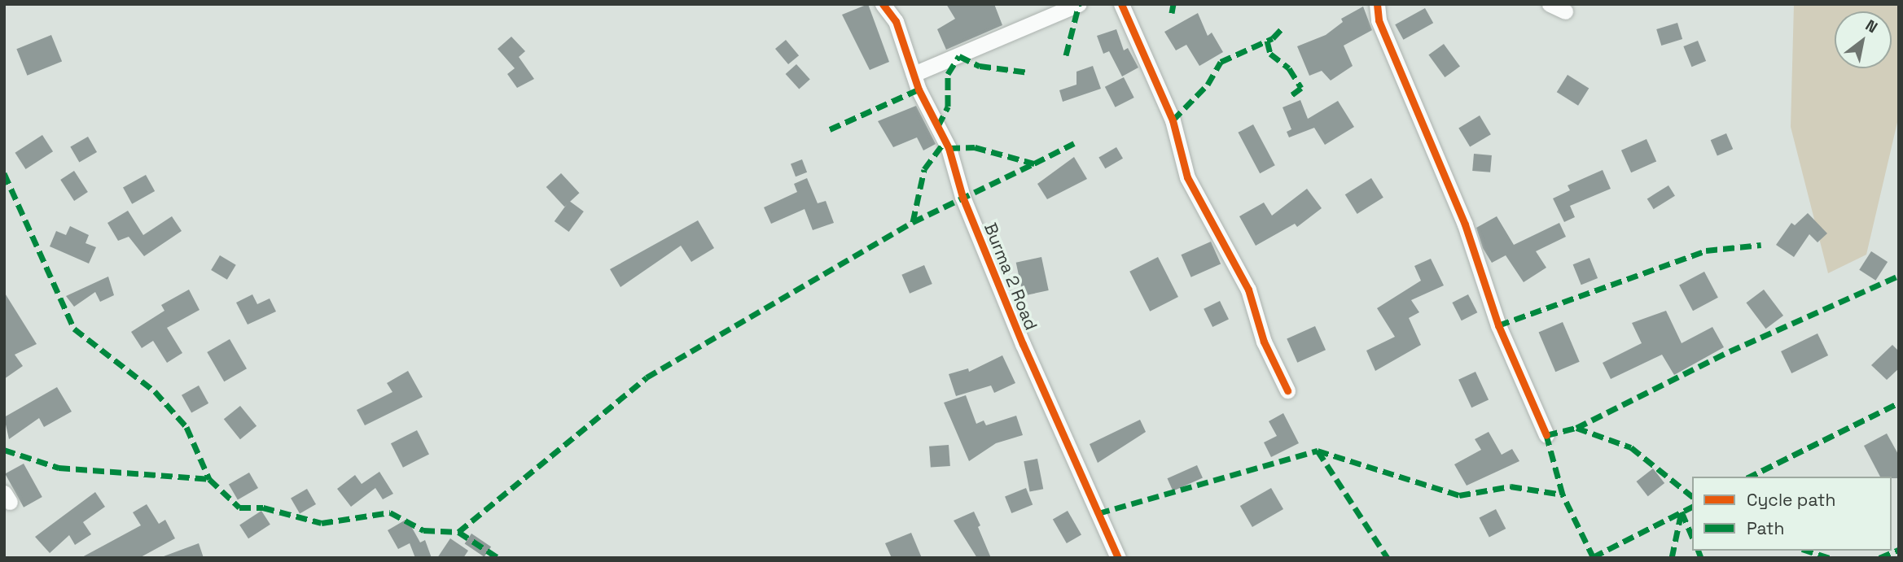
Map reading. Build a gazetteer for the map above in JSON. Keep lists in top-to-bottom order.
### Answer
{
  "streets": {
    "street": ["Burma 2 Road"]
  },
  "legend": ["Cycle path", "Path"],
  "north": "top right"
}
